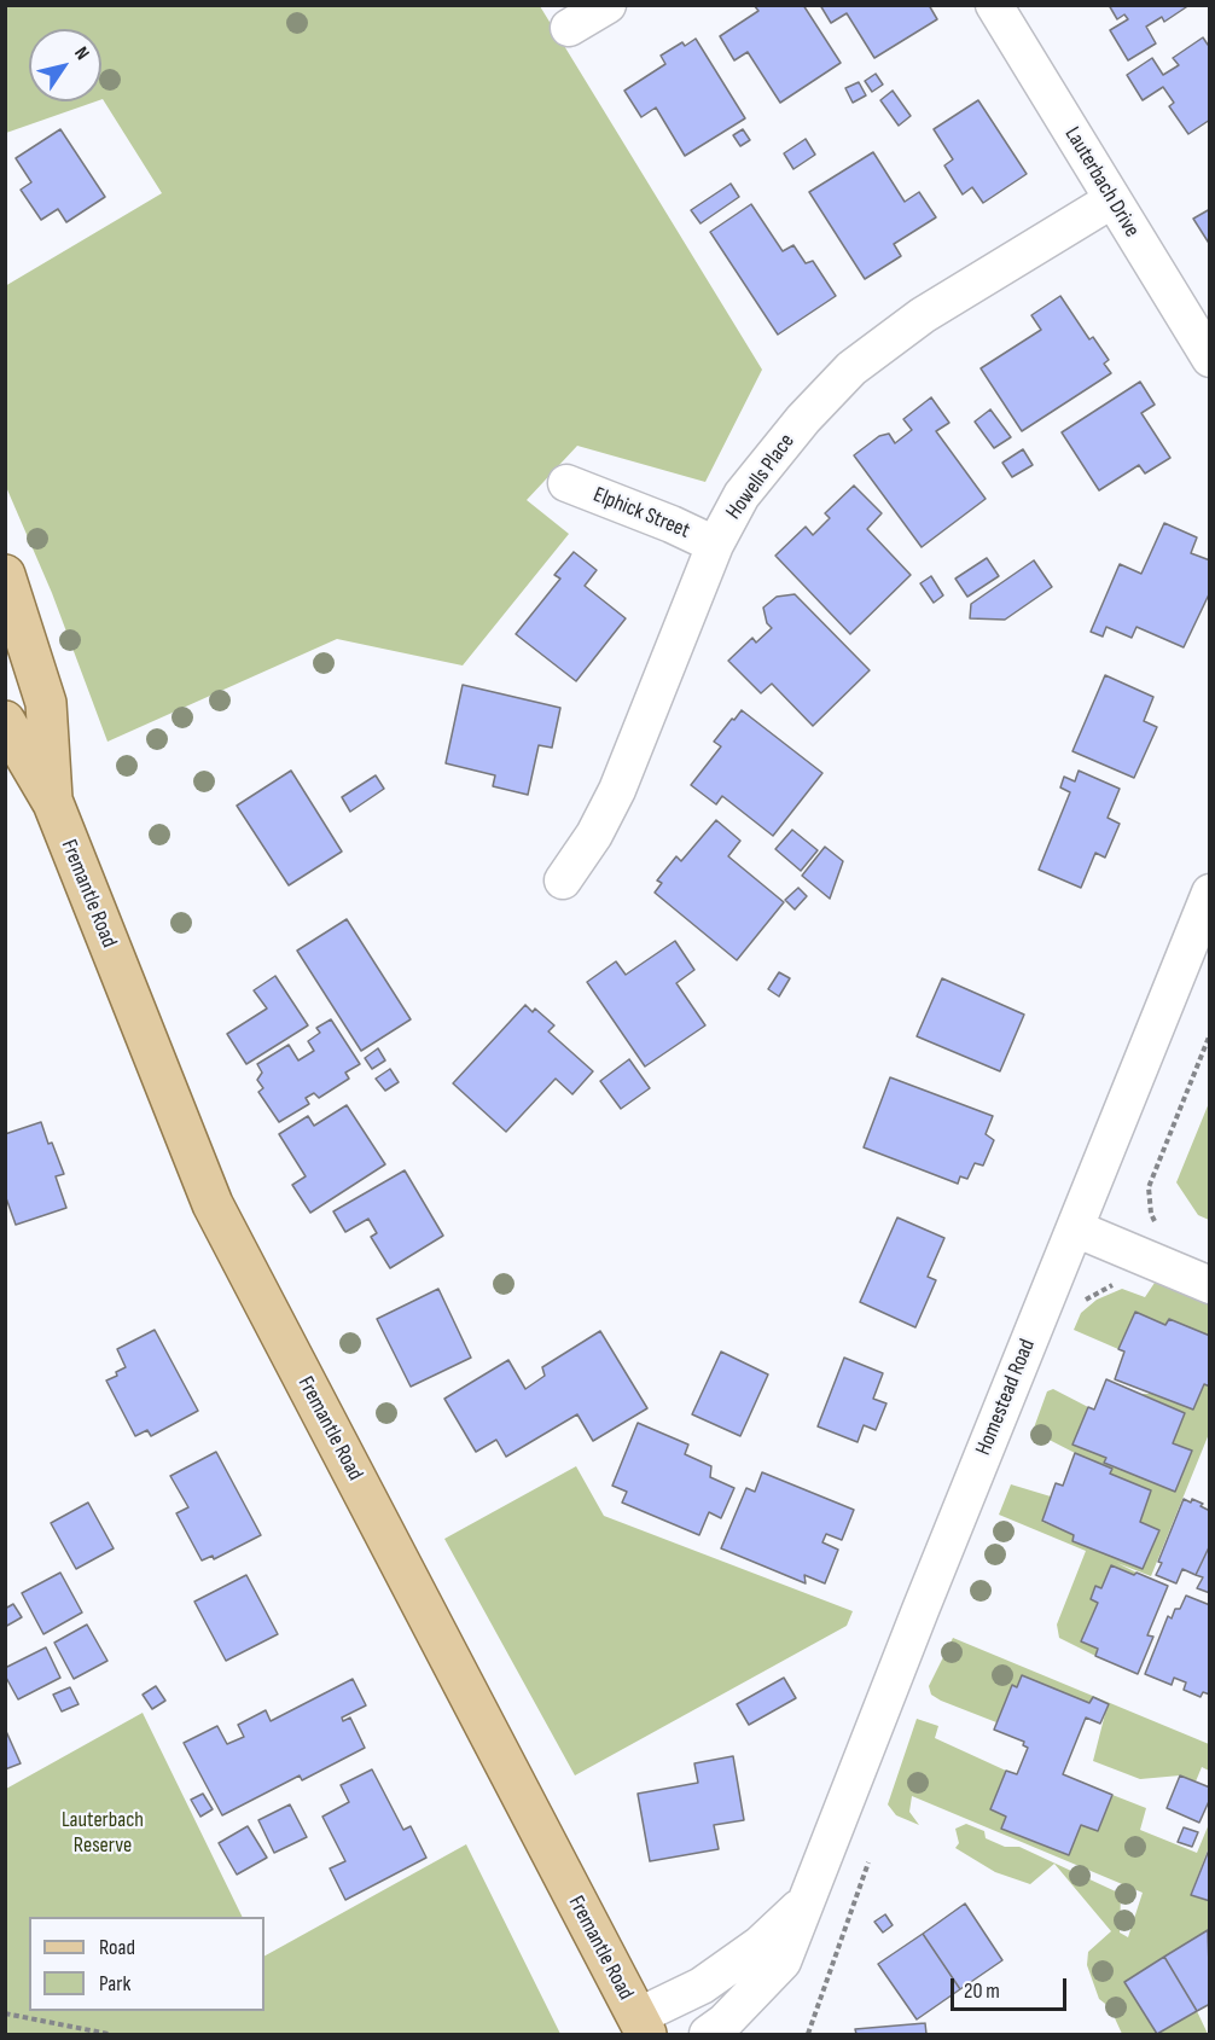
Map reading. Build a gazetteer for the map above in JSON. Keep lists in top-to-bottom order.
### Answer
{
  "streets": {
    "main road": ["Fremantle Road"],
    "street": [
      "Lauterbach Drive",
      "Howells Place",
      "Elphick Street",
      "Homestead Road"
    ]
  },
  "crossings": [
    ["Lauterbach Drive", "Howells Place"],
    ["Howells Place", "Elphick Street"],
    ["Fremantle Road", "Homestead Road"]
  ],
  "parks": ["Lauterbach Reserve"],
  "legend": ["Road", "Park"],
  "scale_bar": "20 m",
  "north": "top right"
}
